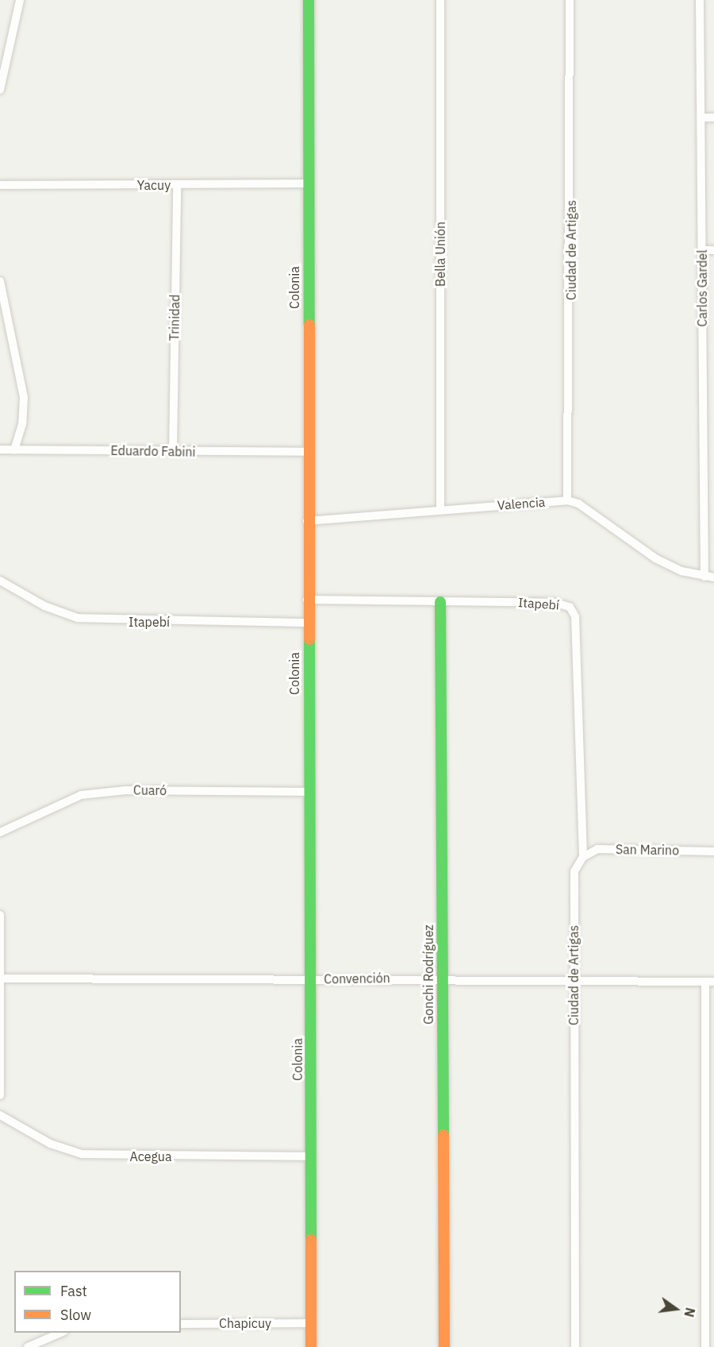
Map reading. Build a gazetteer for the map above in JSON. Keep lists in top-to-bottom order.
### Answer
{
  "streets": {
    "street": [
      "Yacuy",
      "Ciudad de Artigas",
      "Bella Unión",
      "Colonia",
      "Carlos Gardel",
      "Trinidad",
      "Eduardo Fabini",
      "Valencia",
      "Itapebí",
      "Cuaró",
      "San Marino",
      "Gonchi Rodríguez",
      "Convención",
      "Acegua",
      "Chapicuy"
    ]
  },
  "crossings": [
    ["Yacuy", "Colonia"],
    ["Yacuy", "Trinidad"],
    ["Ciudad de Artigas", "Valencia"],
    ["Ciudad de Artigas", "Itapebí"],
    ["Ciudad de Artigas", "San Marino"],
    ["Ciudad de Artigas", "Convención"],
    ["Bella Unión", "Valencia"],
    ["Colonia", "Eduardo Fabini"],
    ["Colonia", "Valencia"],
    ["Colonia", "Itapebí"],
    ["Colonia", "Cuaró"],
    ["Colonia", "Convención"],
    ["Colonia", "Acegua"],
    ["Colonia", "Chapicuy"],
    ["Carlos Gardel", "Valencia"],
    ["Trinidad", "Eduardo Fabini"],
    ["Itapebí", "Gonchi Rodríguez"],
    ["Gonchi Rodríguez", "Convención"]
  ],
  "legend": ["Fast", "Slow"],
  "north": "right"
}
